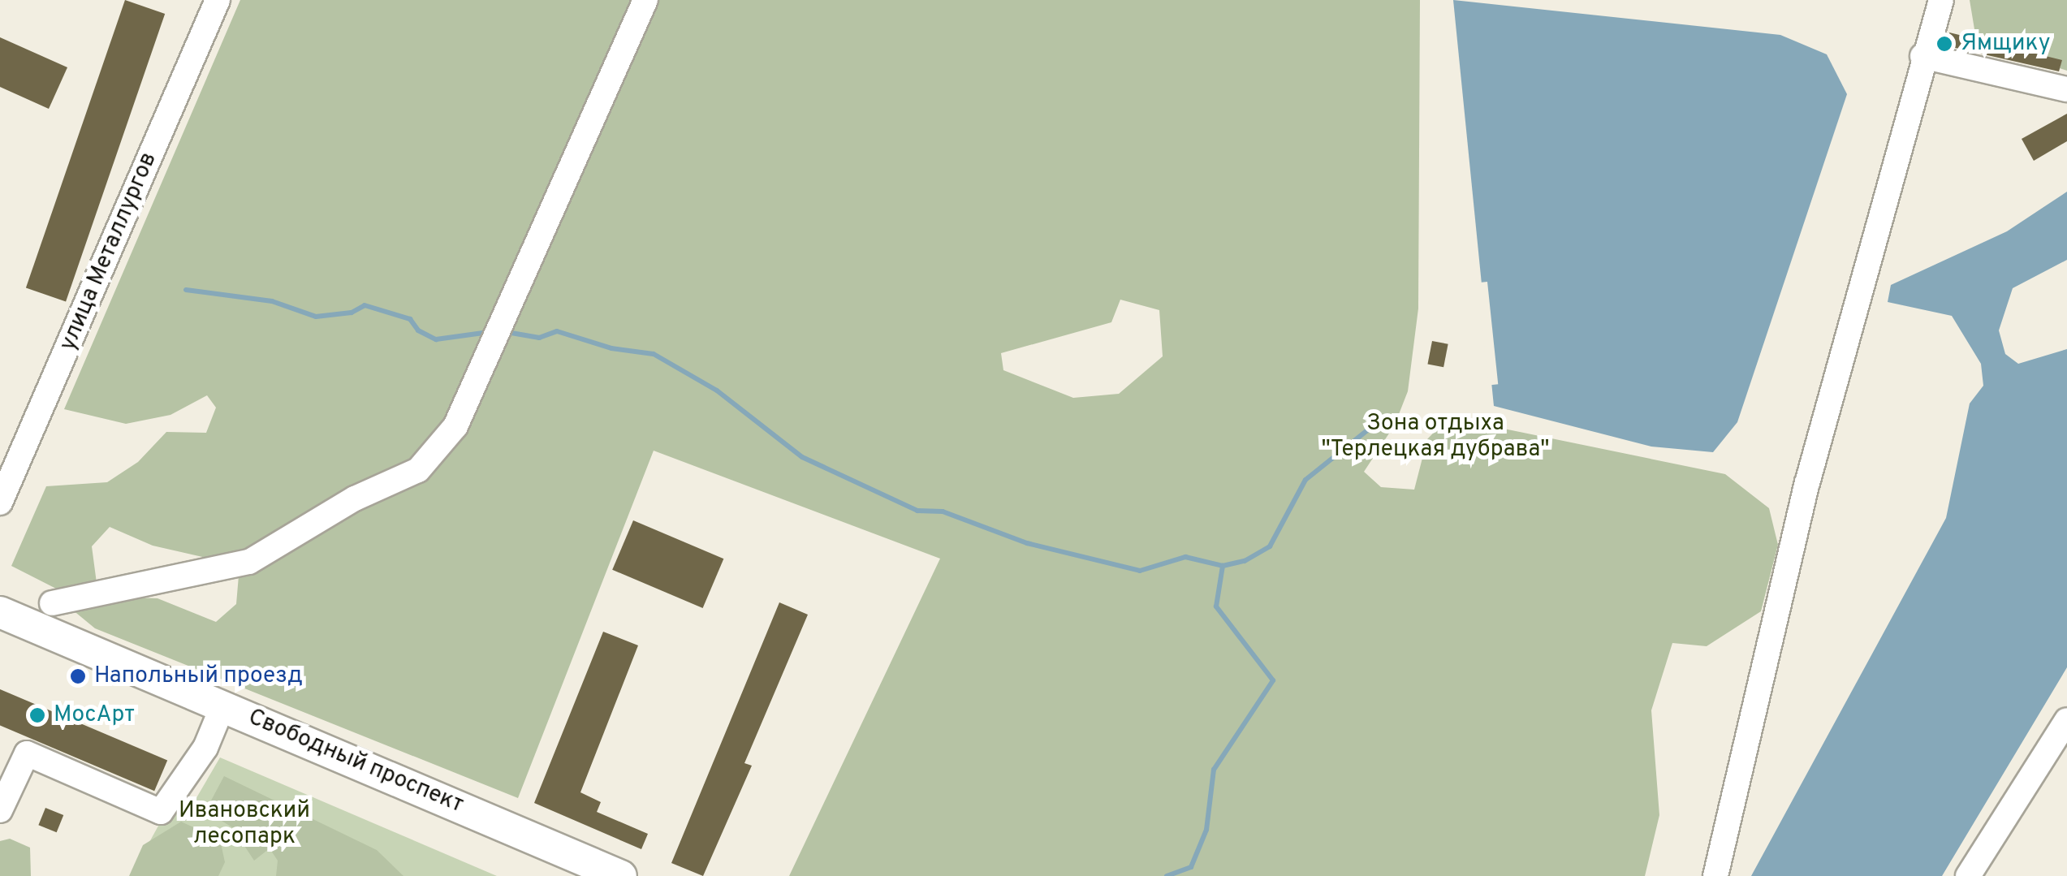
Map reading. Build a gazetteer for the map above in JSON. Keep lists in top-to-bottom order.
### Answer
{
  "streets": {
    "main road": ["Свободный проспект"],
    "street": ["улица Металлургов"]
  },
  "parks": ["Зона отдыха \"Терлецкая дубрава\"", "Ивановский лесопарк"],
  "places": ["Ямщику", "Напольный проезд", "МосАрт"]
}
